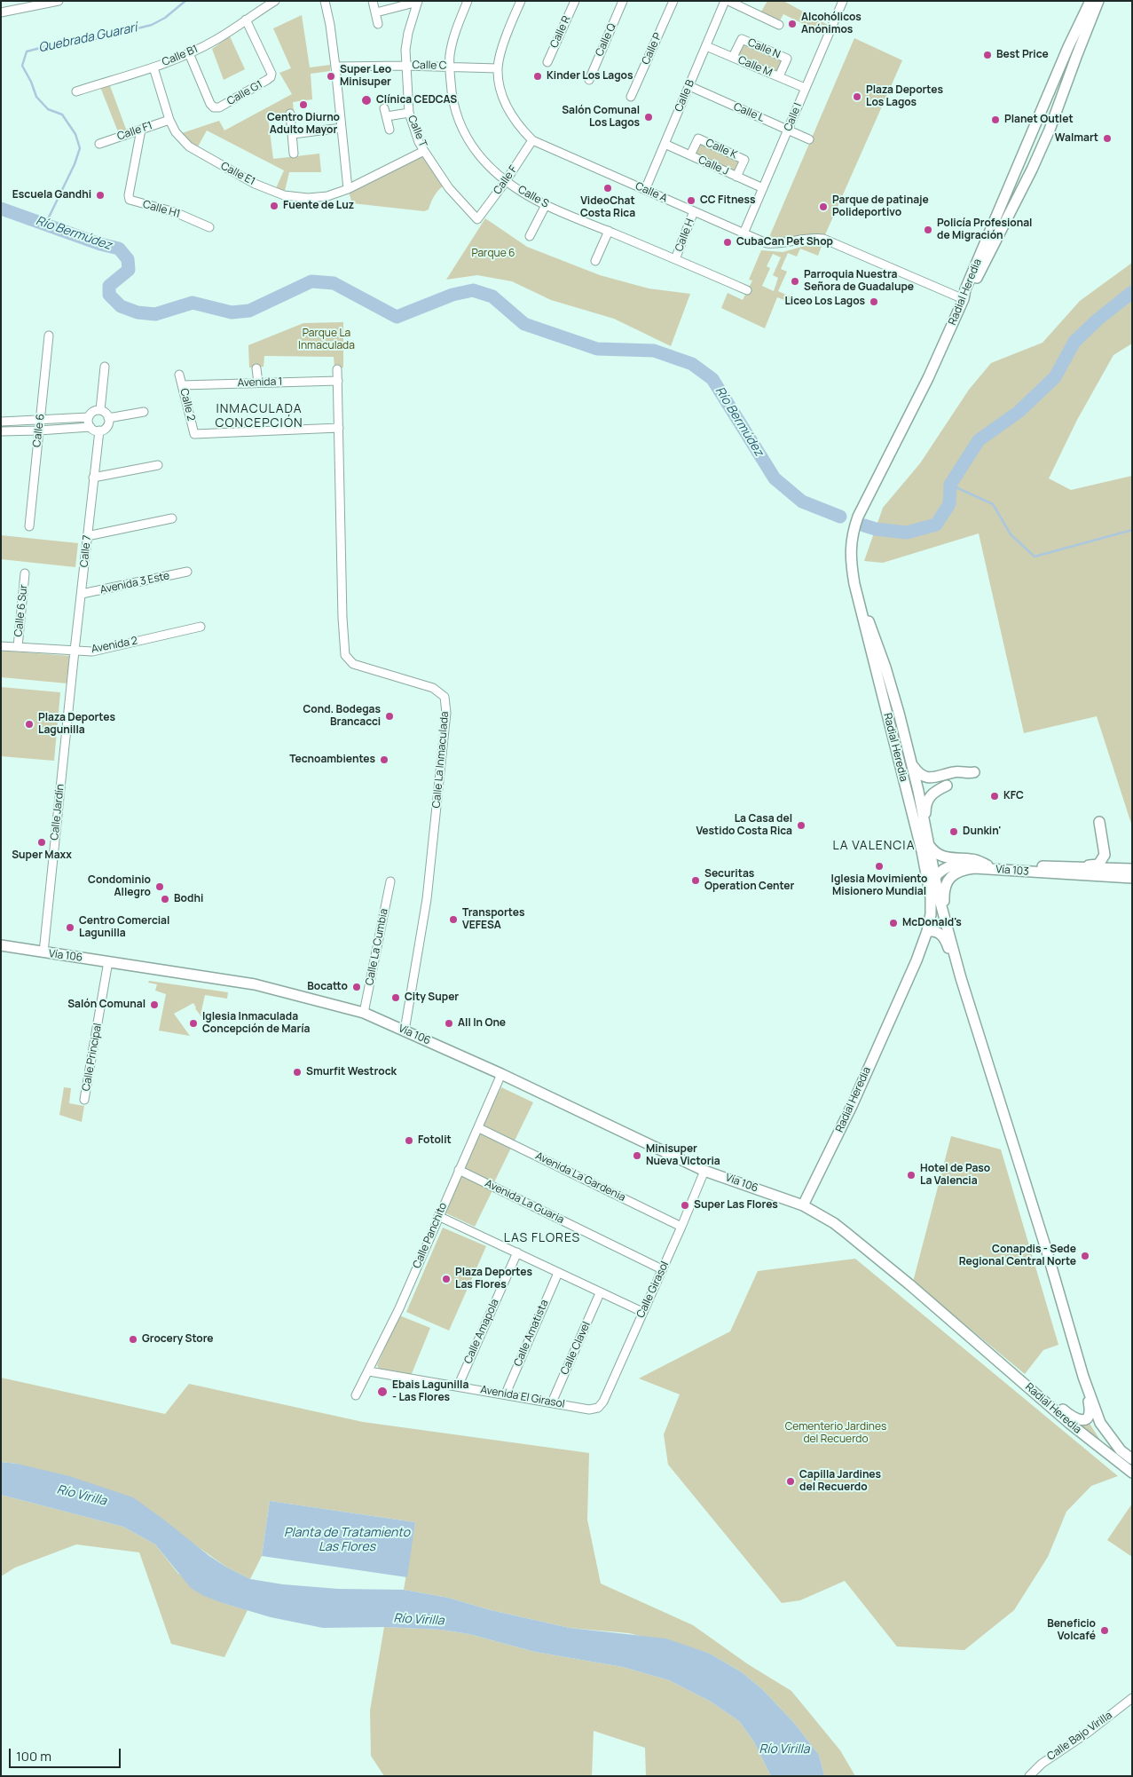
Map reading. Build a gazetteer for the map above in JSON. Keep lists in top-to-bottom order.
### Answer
{
  "streets": {
    "main road": ["Radial Heredia", "Vía 103", "Vía 106"],
    "street": [
      "Calle R",
      "Calle Q",
      "Calle P",
      "Calle N",
      "Calle B1",
      "Calle C",
      "Calle M",
      "Calle G1",
      "Calle B",
      "Calle L",
      "Calle I",
      "Calle F1",
      "Calle T",
      "Calle K",
      "Calle J",
      "Calle E1",
      "Calle F",
      "Calle A",
      "Calle S",
      "Calle H1",
      "Calle H",
      "Avenida 1",
      "Calle 2",
      "Calle 6",
      "Calle 7",
      "Avenida 3 Este",
      "Calle 6 Sur",
      "Avenida 2",
      "Calle La Inmaculada",
      "Calle Jardín",
      "Calle La Cumbia",
      "Calle Principal",
      "Avenida La Gardenia",
      "Avenida La Guaria",
      "Calle Panchito",
      "Calle Girasol",
      "Calle Amapola",
      "Calle Amatista",
      "Calle Clavel",
      "Avenida El Girasol",
      "Calle Bajo Virilla"
    ]
  },
  "crossings": [
    ["Calle N", "Calle M"],
    ["Calle B1", "Calle G1"],
    ["Calle B1", "Calle E1"],
    ["Calle C", "Calle T"],
    ["Calle C", "Calle A"],
    ["Calle C", "Calle S"],
    ["Calle M", "Calle B"],
    ["Calle M", "Calle I"],
    ["Calle B", "Calle L"],
    ["Calle B", "Calle J"],
    ["Calle B", "Calle A"],
    ["Calle L", "Calle I"],
    ["Calle I", "Calle J"],
    ["Calle I", "Calle A"],
    ["Calle F1", "Calle E1"],
    ["Calle F1", "Calle H1"],
    ["Calle T", "Calle E1"],
    ["Calle T", "Calle F"],
    ["Calle K", "Calle J"],
    ["Calle F", "Calle A"],
    ["Calle F", "Calle S"],
    ["Calle A", "Calle H"],
    ["Calle A", "Radial Heredia"],
    ["Calle S", "Calle H"],
    ["Radial Heredia", "Vía 103"],
    ["Radial Heredia", "Vía 106"],
    ["Avenida 1", "Calle 2"],
    ["Avenida 1", "Calle La Inmaculada"],
    ["Calle 2", "Calle La Inmaculada"],
    ["Calle 7", "Avenida 3 Este"],
    ["Calle 7", "Avenida 2"],
    ["Calle 7", "Calle Jardín"],
    ["Calle 6 Sur", "Avenida 2"],
    ["Calle La Inmaculada", "Vía 106"],
    ["Calle Jardín", "Vía 106"],
    ["Calle La Cumbia", "Vía 106"],
    ["Vía 106", "Calle Principal"],
    ["Vía 106", "Calle Panchito"],
    ["Vía 106", "Calle Girasol"],
    ["Avenida La Gardenia", "Calle Panchito"],
    ["Avenida La Gardenia", "Calle Girasol"],
    ["Avenida La Guaria", "Calle Panchito"],
    ["Avenida La Guaria", "Calle Girasol"],
    ["Calle Panchito", "Avenida El Girasol"],
    ["Calle Girasol", "Avenida El Girasol"],
    ["Calle Amapola", "Avenida El Girasol"],
    ["Calle Amatista", "Avenida El Girasol"],
    ["Calle Clavel", "Avenida El Girasol"]
  ],
  "districts": ["INMACULADA CONCEPCIÓN", "LA VALENCIA", "LAS FLORES"],
  "water": [
    "Quebrada Guararí",
    "Río Bermúdez",
    "Río Virilla",
    "Planta de Tratamiento Las Flores"
  ],
  "parks": ["Parque 6", "Parque La Inmaculada", "Cementerio Jardines del Recuerdo"],
  "places": [
    "Alcohólicos Anónimos",
    "Best Price",
    "Super Leo Minisuper",
    "Kinder Los Lagos",
    "Plaza Deportes Los Lagos",
    "Clínica CEDCAS",
    "Centro Diurno Adulto Mayor",
    "Salón Comunal Los Lagos",
    "Planet Outlet",
    "Walmart",
    "VideoChat Costa Rica",
    "Escuela Gandhi",
    "CC Fitness",
    "Fuente de Luz",
    "Parque de patinaje Polideportivo",
    "Policía Profesional de Migración",
    "CubaCan Pet Shop",
    "Parroquia Nuestra Señora de Guadalupe",
    "Liceo Los Lagos",
    "Cond. Bodegas Brancacci",
    "Plaza Deportes Lagunilla",
    "Tecnoambientes",
    "KFC",
    "La Casa del Vestido Costa Rica",
    "Dunkin'",
    "Super Maxx",
    "Iglesia Movimiento Misionero Mundial",
    "Securitas Operation Center",
    "Condominio Allegro",
    "Bodhi",
    "Transportes VEFESA",
    "McDonald's",
    "Centro Comercial Lagunilla",
    "Bocatto",
    "City Super",
    "Salón Comunal",
    "Iglesia Inmaculada Concepción de María",
    "All In One",
    "Smurfit Westrock",
    "Fotolit",
    "Minisuper Nueva Victoria",
    "Hotel de Paso La Valencia",
    "Super Las Flores",
    "Conapdis - Sede Regional Central Norte",
    "Plaza Deportes Las Flores",
    "Grocery Store",
    "Ebais Lagunilla - Las Flores",
    "Capilla Jardines del Recuerdo",
    "Beneficio Volcafé"
  ],
  "scale_bar": "100 m"
}
